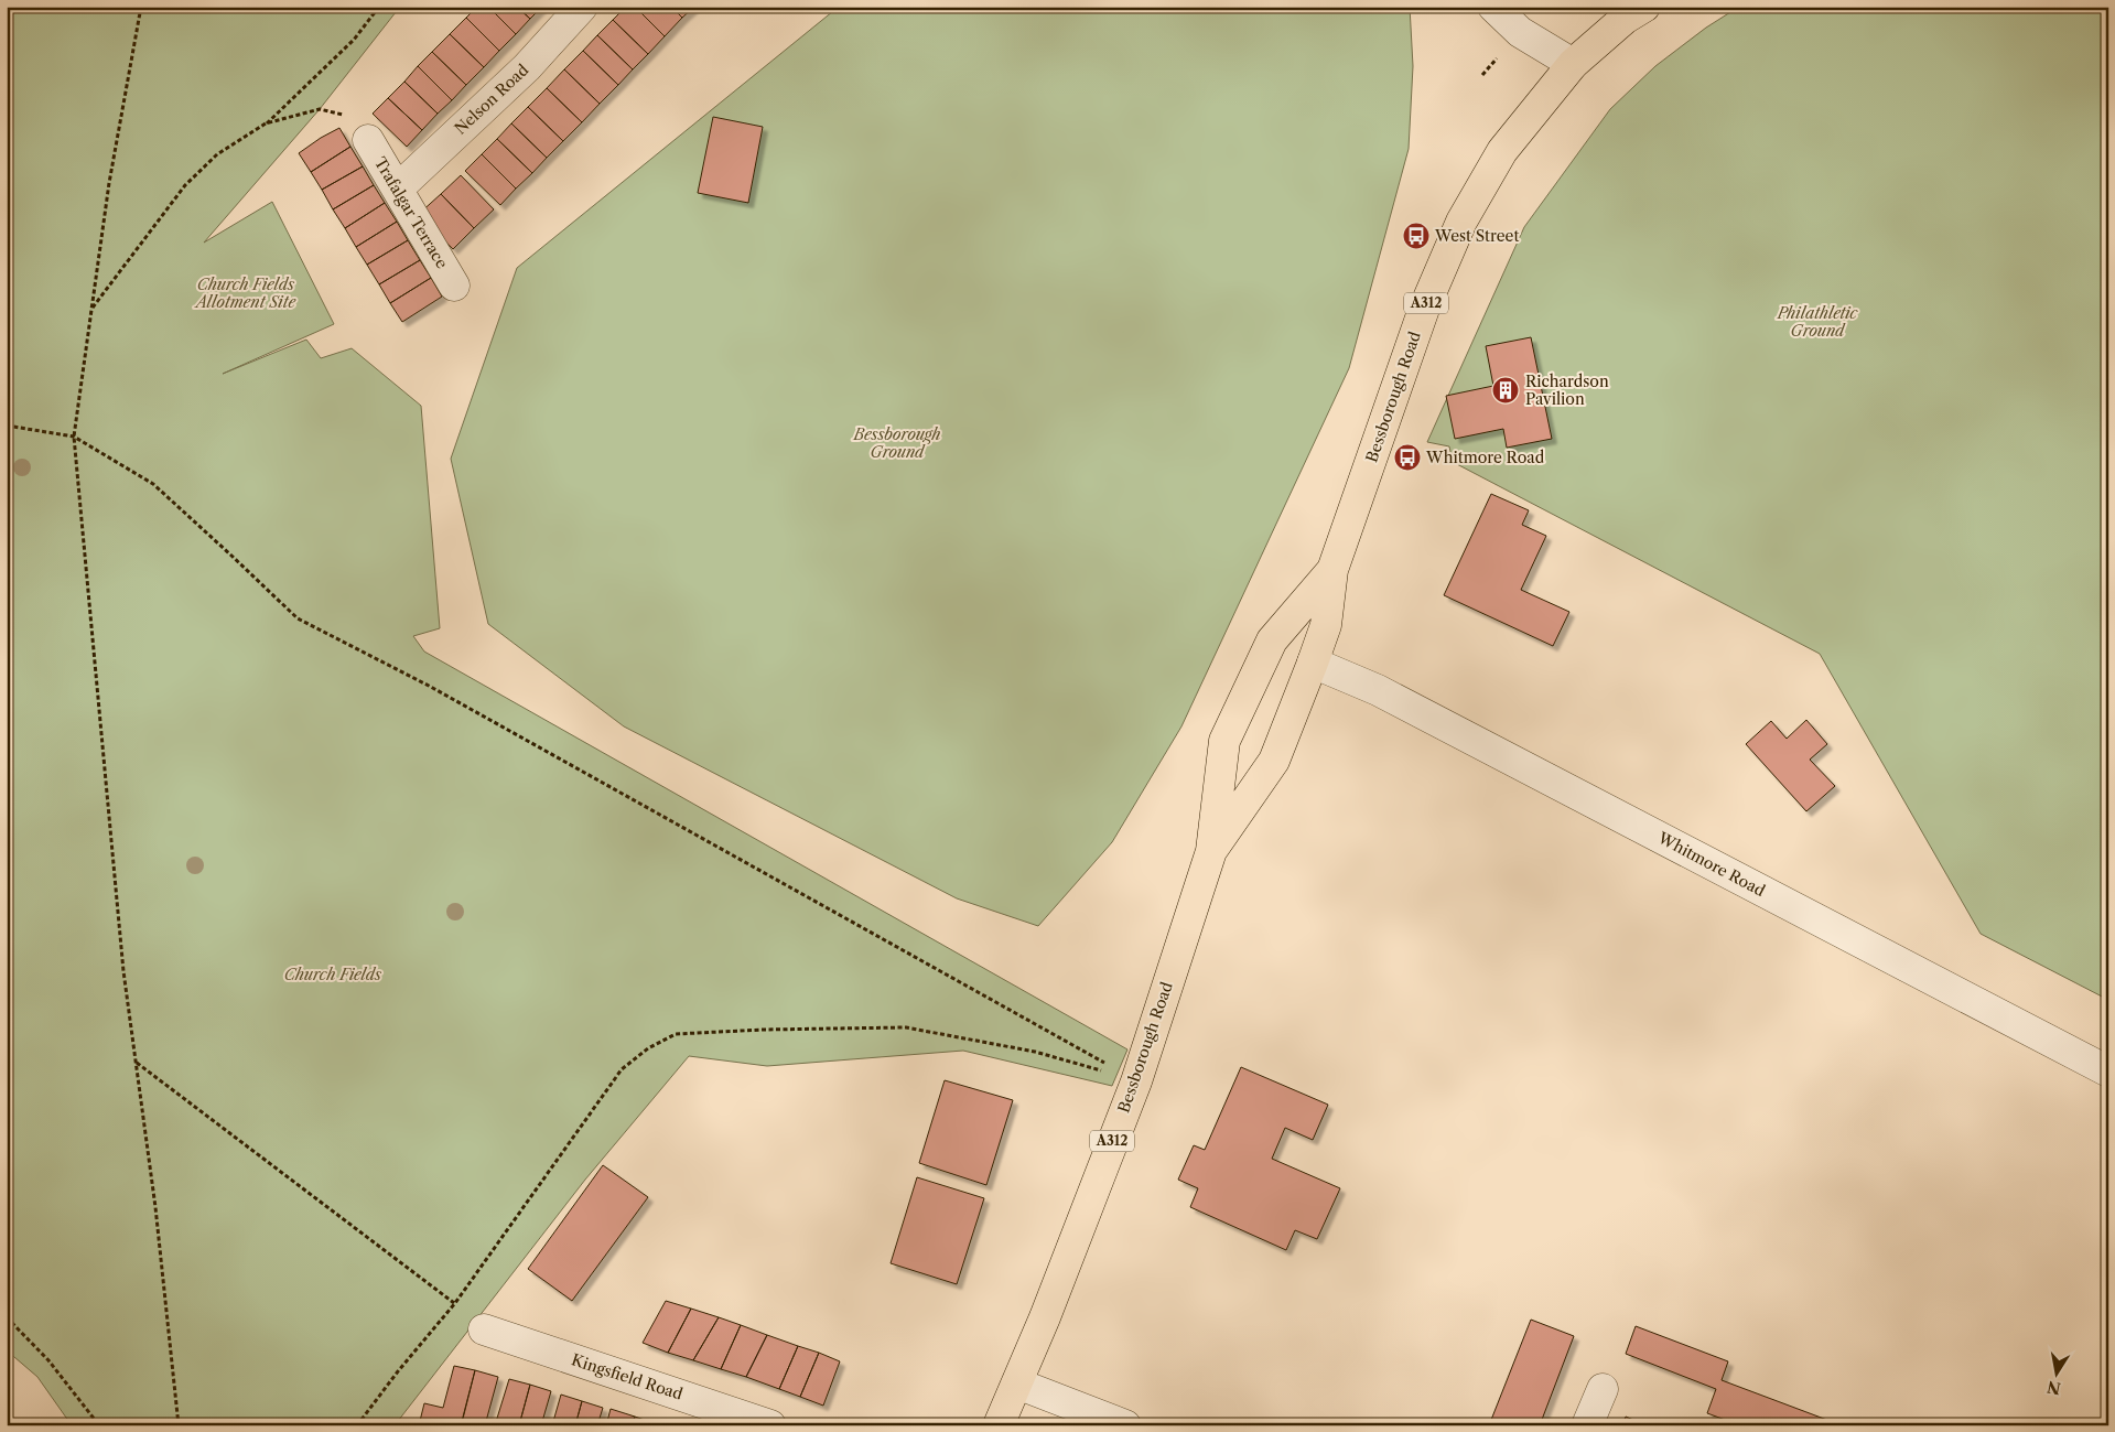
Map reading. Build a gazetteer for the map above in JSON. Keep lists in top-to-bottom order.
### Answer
{
  "streets": {
    "main road": ["A312", "Bessborough Road"],
    "street": [
      "Nelson Road",
      "Trafalgar Terrace",
      "Whitmore Road",
      "Kingsfield Road"
    ]
  },
  "crossings": [
    ["Nelson Road", "Trafalgar Terrace"],
    ["A312", "Bessborough Road"],
    ["Bessborough Road", "Whitmore Road"]
  ],
  "parks": [
    "Church Fields Allotment Site",
    "Philathletic Ground",
    "Bessborough Ground",
    "Church Fields"
  ],
  "places": {
    "bus stop": ["West Street", "Whitmore Road"],
    "building": ["Richardson Pavilion"]
  },
  "north": "bottom"
}
